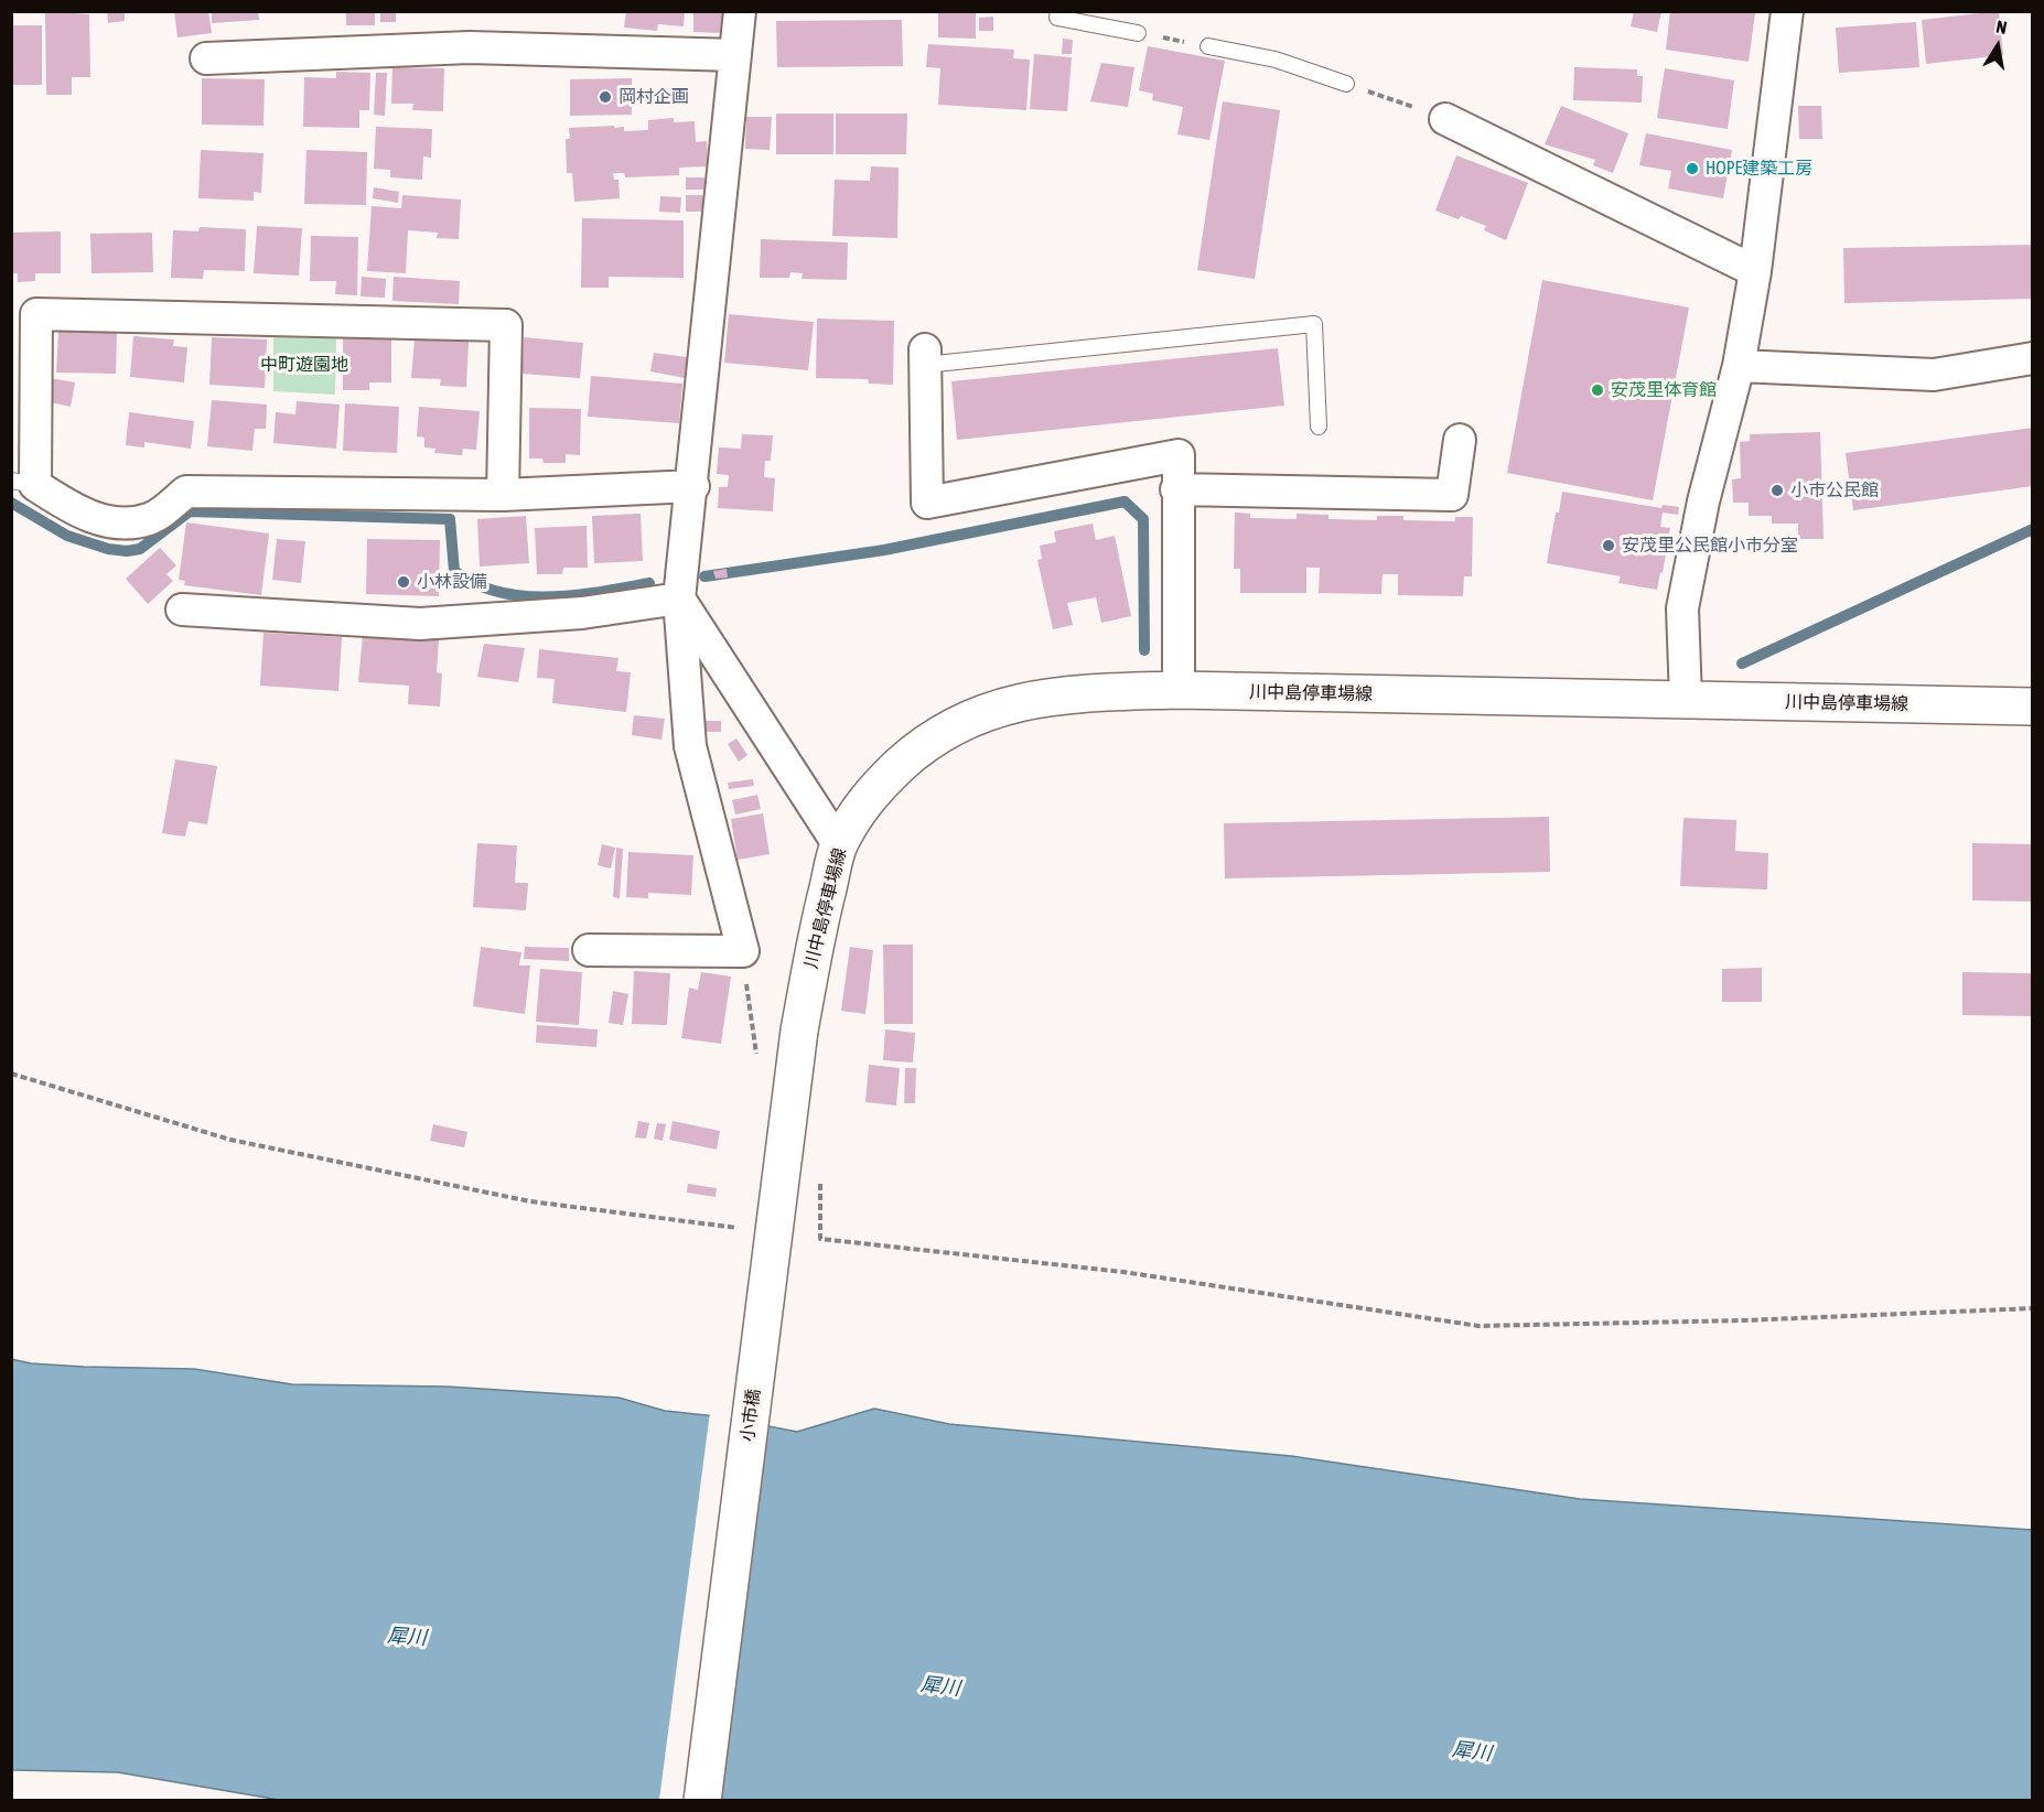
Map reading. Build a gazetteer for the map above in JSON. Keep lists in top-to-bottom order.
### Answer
{
  "streets": {
    "main road": ["川中島停車場線", "小市橋"]
  },
  "crossings": [
    ["川中島停車場線", "小市橋"]
  ],
  "water": ["犀川"],
  "parks": ["中町遊園地"],
  "places": [
    "岡村企画",
    "HOPE建築工房",
    "安茂里体育館",
    "小市公民館",
    "安茂里公民館小市分室",
    "小林設備"
  ],
  "north": "top"
}
